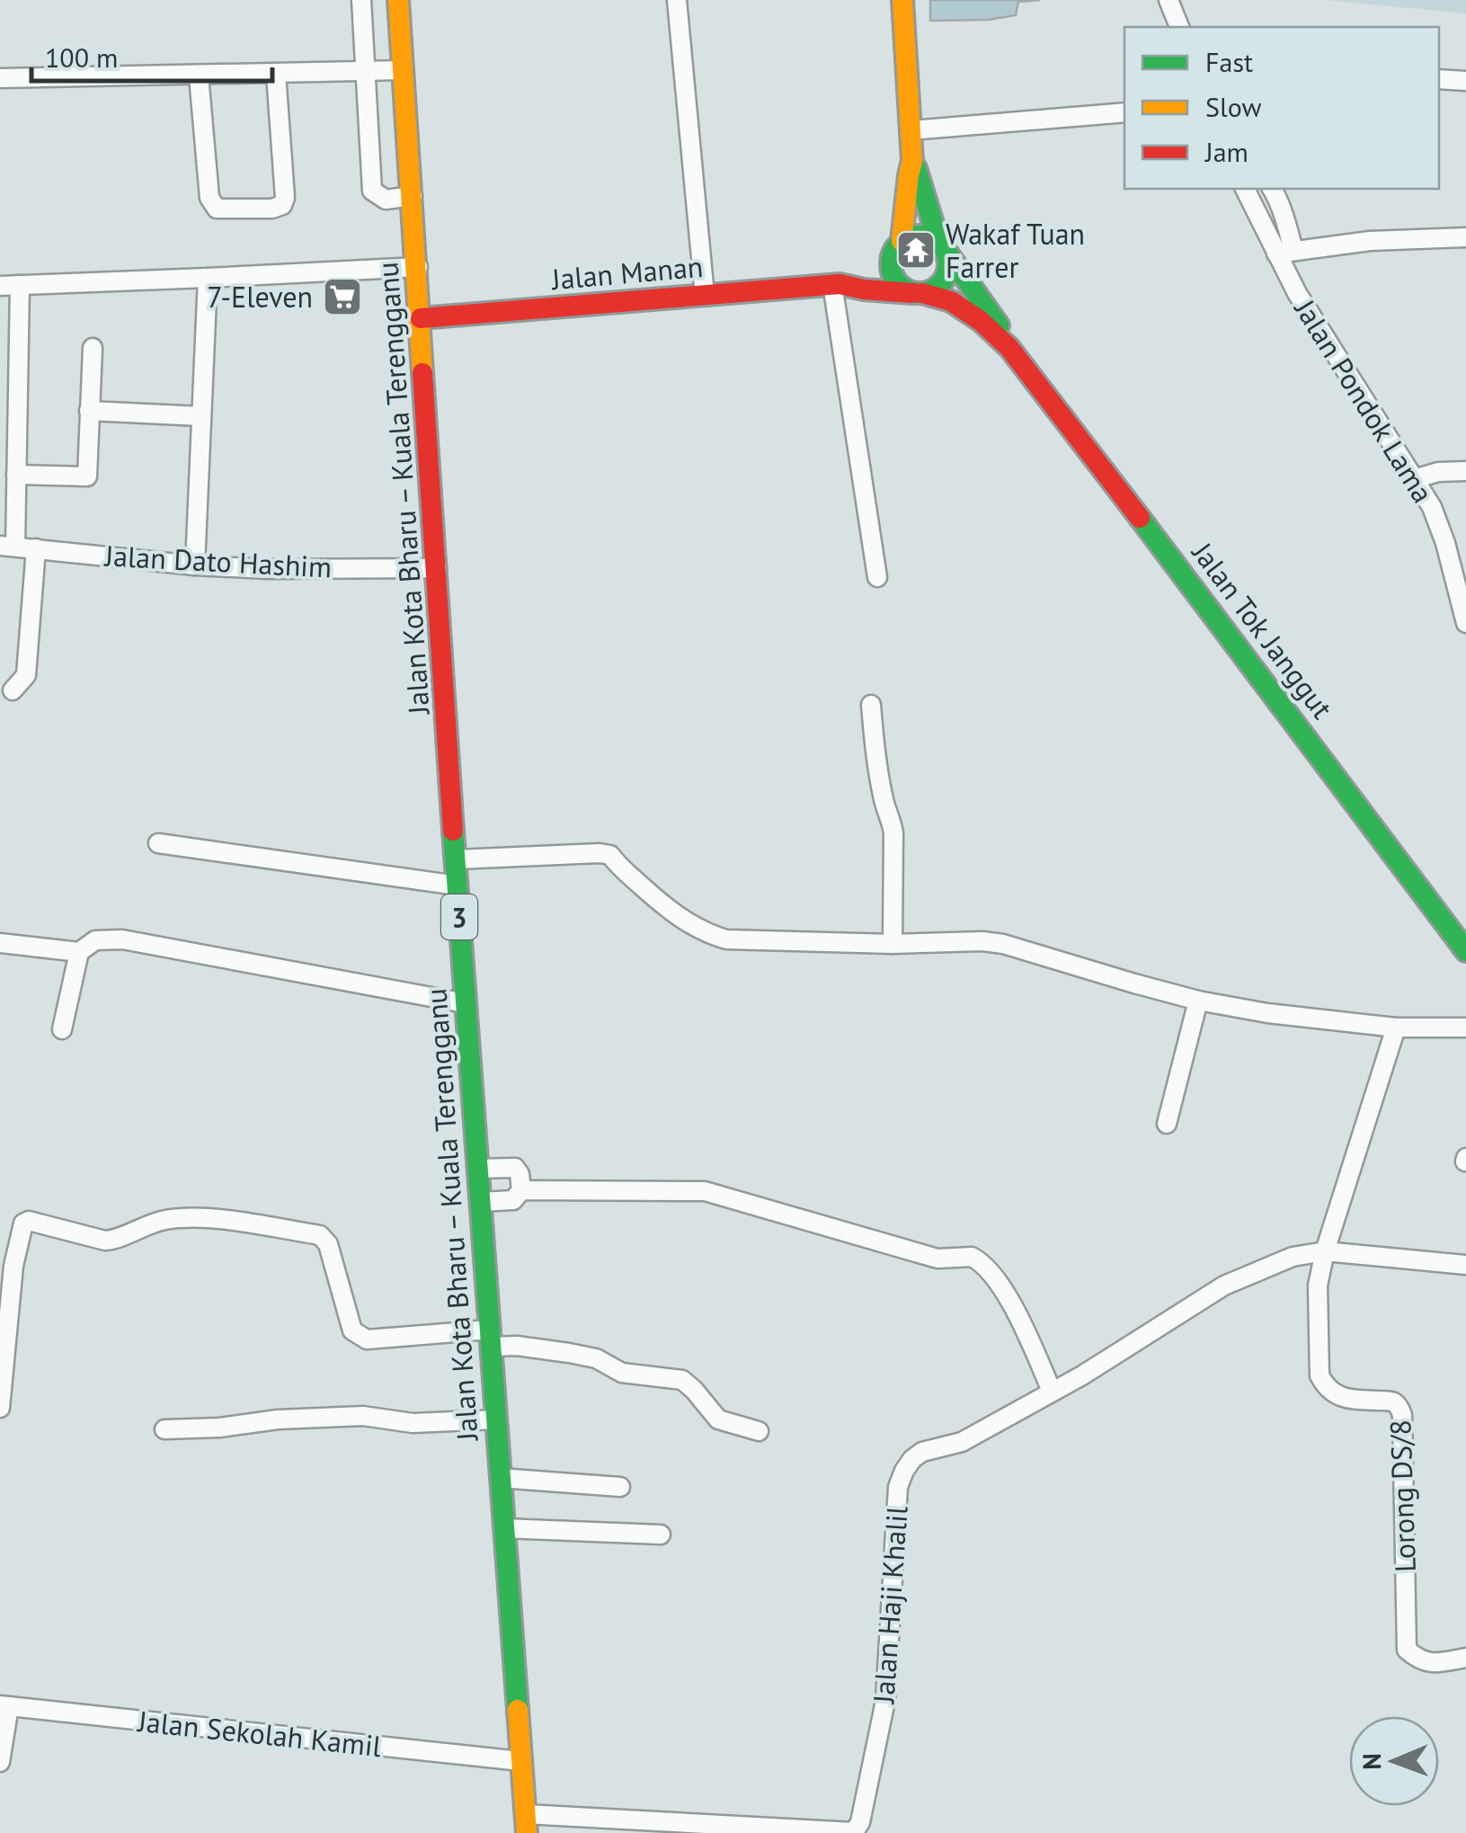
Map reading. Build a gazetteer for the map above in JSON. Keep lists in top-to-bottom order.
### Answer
{
  "streets": {
    "main road": [
      "Jalan Manan",
      "Jalan Kota Bharu – Kuala Terengganu",
      "Jalan Tok Janggut",
      "3"
    ],
    "street": [
      "Jalan Pondok Lama",
      "Jalan Dato Hashim",
      "Lorong DS/8",
      "Jalan Haji Khalil",
      "Jalan Sekolah Kamil"
    ]
  },
  "crossings": [
    ["Jalan Manan", "Jalan Kota Bharu – Kuala Terengganu"],
    ["Jalan Manan", "Jalan Tok Janggut"],
    ["Jalan Kota Bharu – Kuala Terengganu", "Jalan Dato Hashim"],
    ["Jalan Kota Bharu – Kuala Terengganu", "Jalan Haji Khalil"],
    ["Jalan Kota Bharu – Kuala Terengganu", "Jalan Sekolah Kamil"],
    ["Lorong DS/8", "Jalan Haji Khalil"]
  ],
  "places": {
    "temple": ["Wakaf Tuan Farrer"],
    "supermarket": ["7-Eleven"]
  },
  "legend": ["Fast", "Slow", "Jam"],
  "scale_bar": "100 m",
  "north": "left"
}
